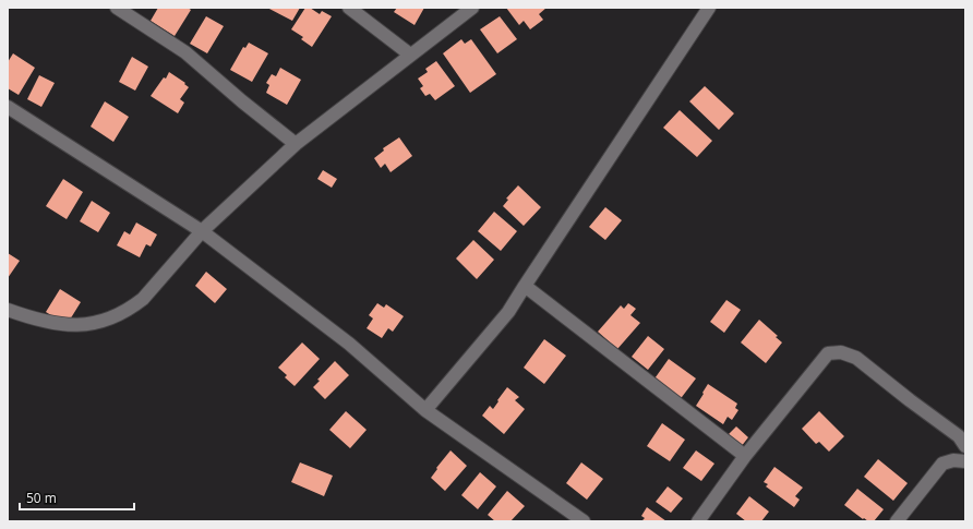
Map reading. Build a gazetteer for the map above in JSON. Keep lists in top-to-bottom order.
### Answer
{
  "scale_bar": "50 m"
}
